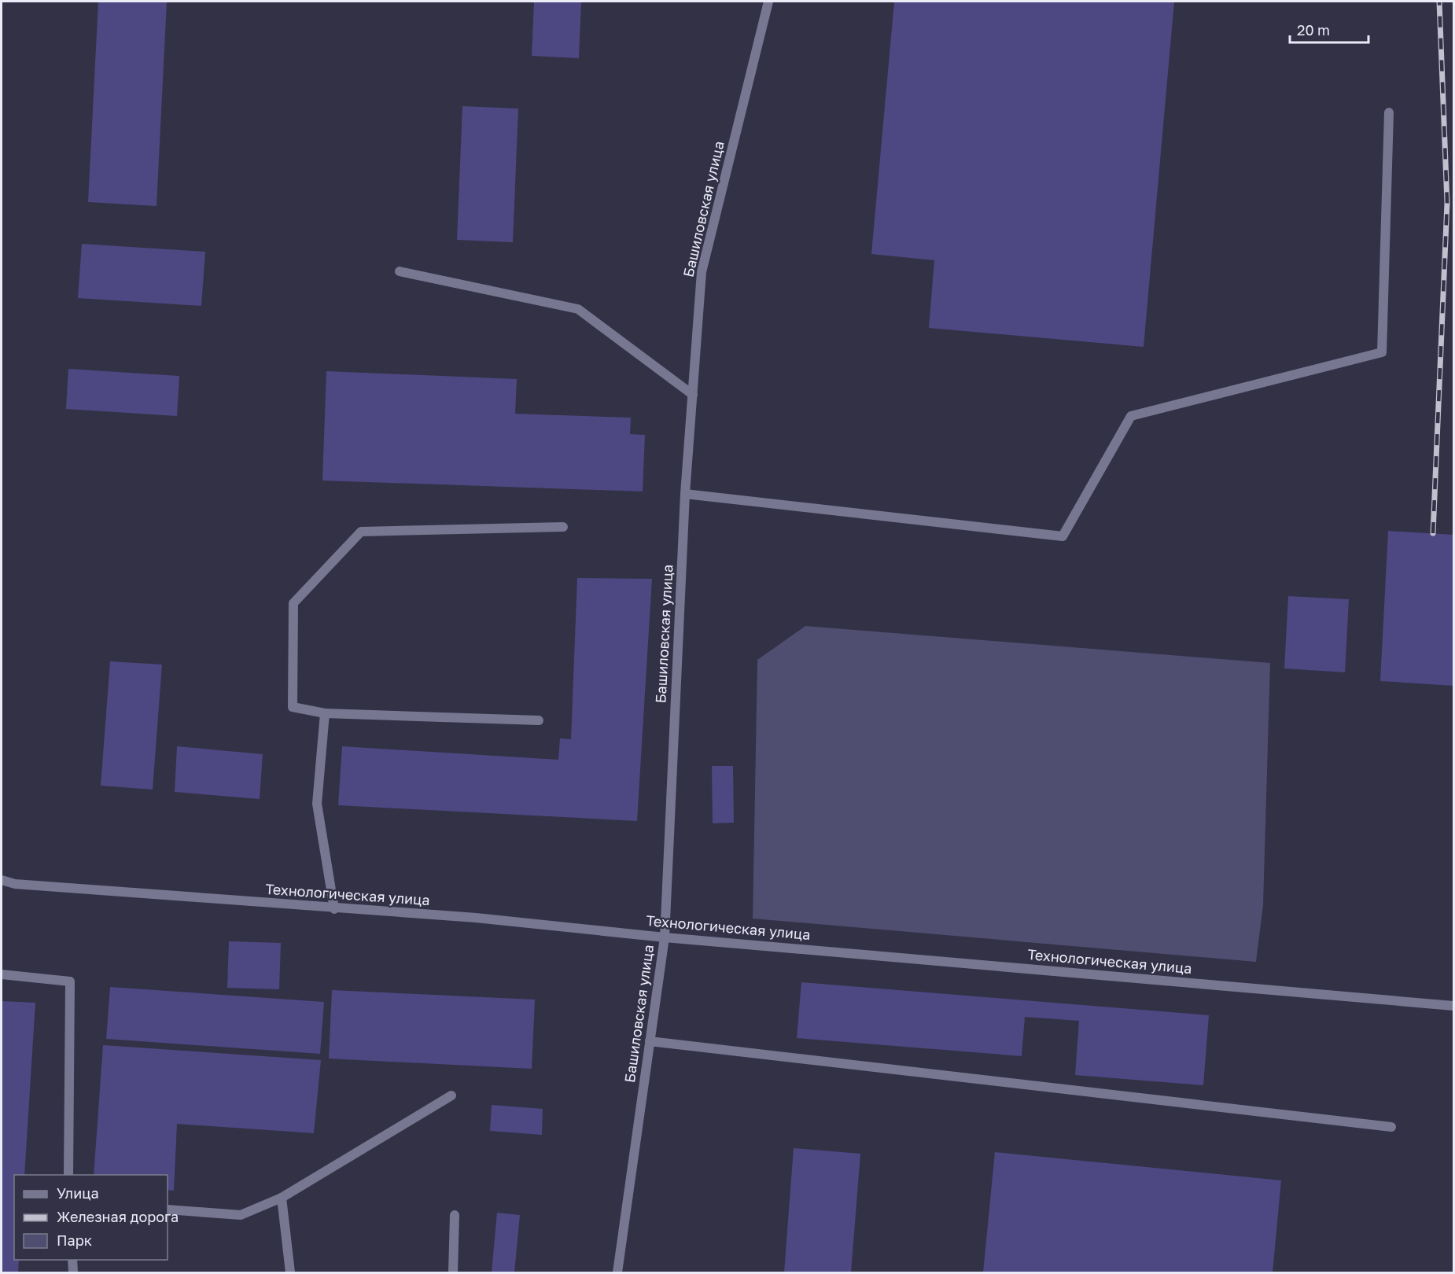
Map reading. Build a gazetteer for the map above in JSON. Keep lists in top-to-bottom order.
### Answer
{
  "streets": {
    "street": ["Башиловская улица", "Технологическая улица"]
  },
  "crossings": [
    ["Башиловская улица", "Технологическая улица"]
  ],
  "legend": ["Улица", "Железная дорога", "Парк"],
  "scale_bar": "20 m"
}
